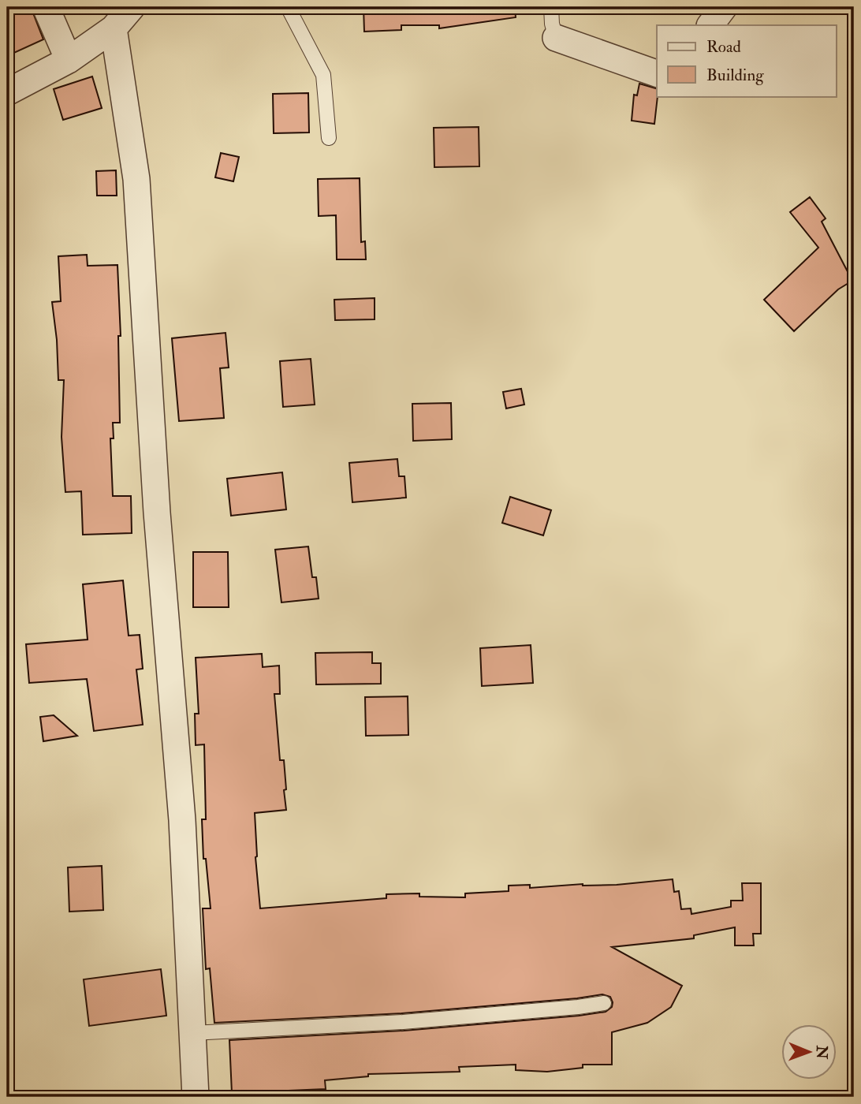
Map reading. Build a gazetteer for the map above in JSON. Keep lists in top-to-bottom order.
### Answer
{
  "legend": ["Road", "Building"],
  "north": "right"
}
